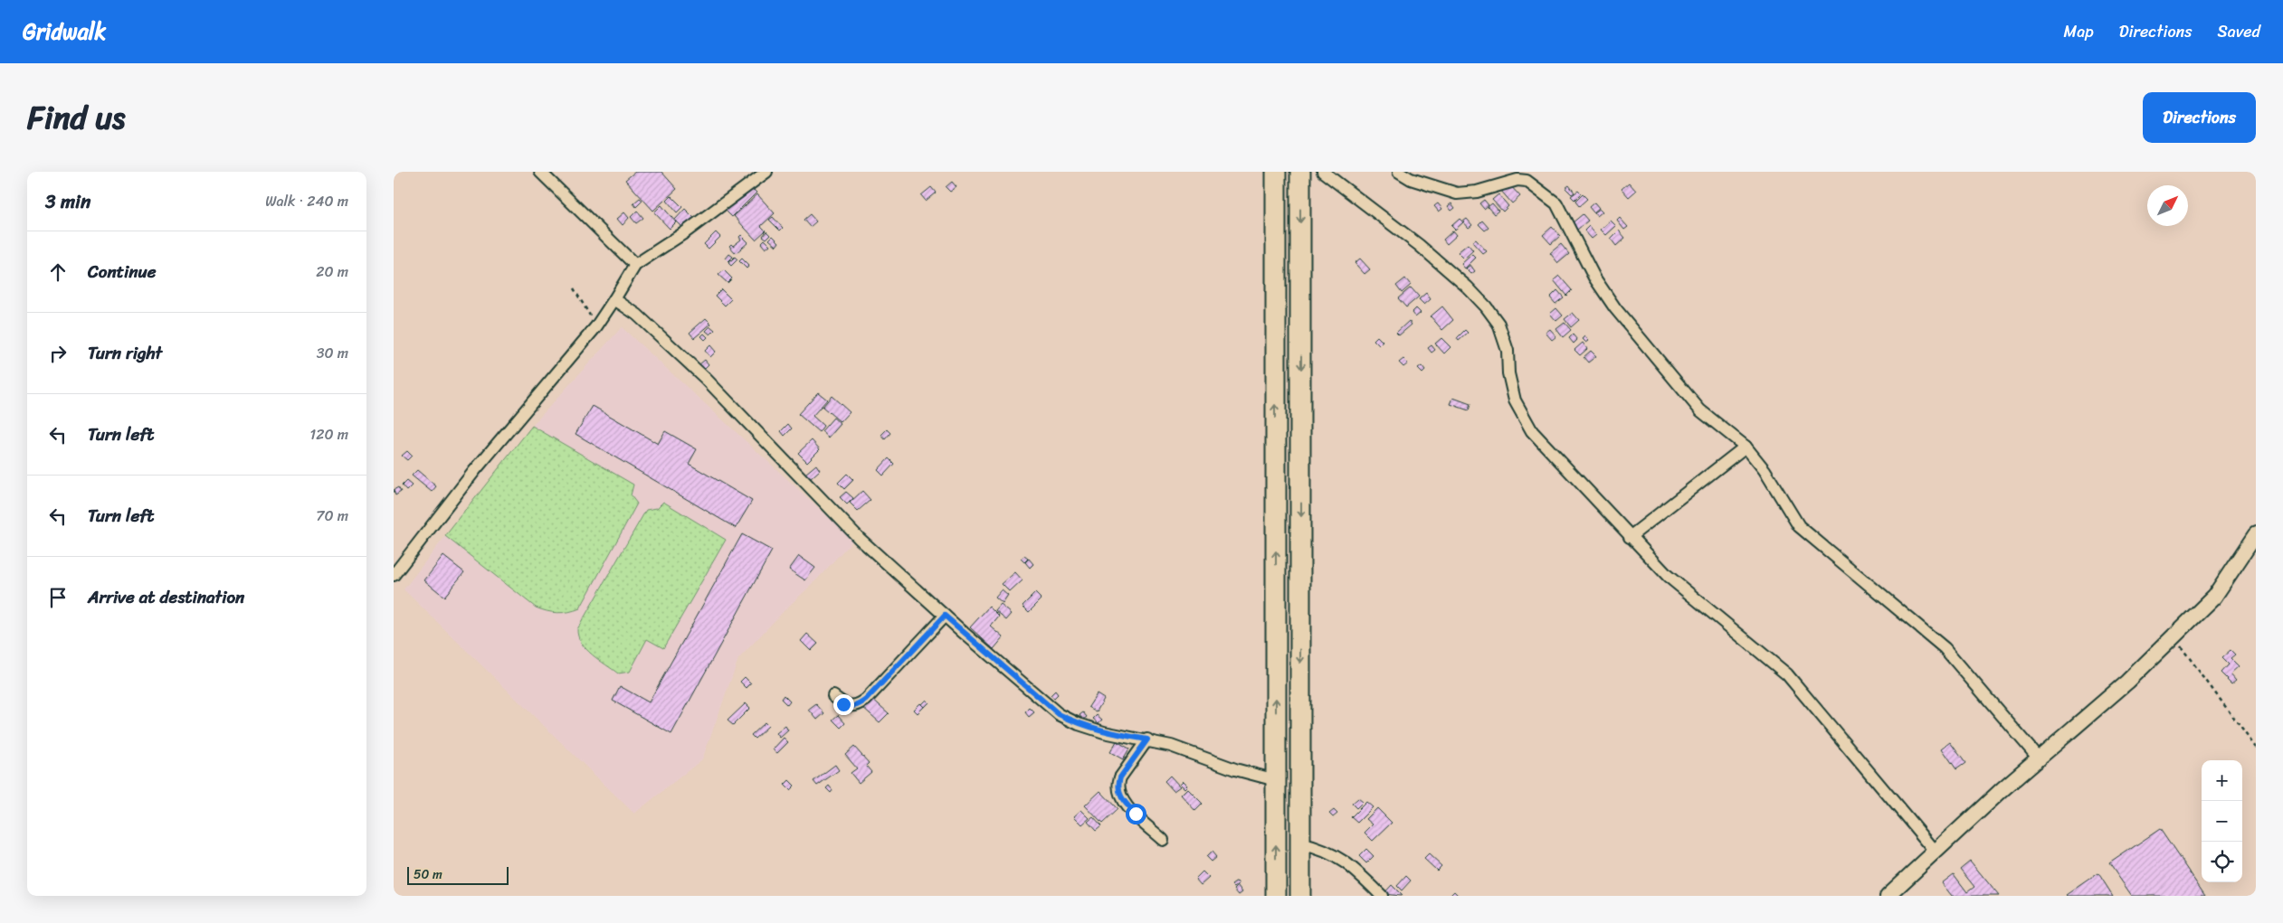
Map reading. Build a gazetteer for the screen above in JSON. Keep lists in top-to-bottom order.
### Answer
{
  "scale_bar": "50 m",
  "north": "top right",
  "page": {
    "header": "Gridwalk",
    "nav": ["Map", "Directions", "Saved"],
    "title": "Find us",
    "buttons": "Directions",
    "heading": ["3 min", "Walk · 240 m"],
    "list": [
      ["Continue", "20 m"],
      ["Turn right", "30 m"],
      ["Turn left", "120 m"],
      ["Turn left", "70 m"],
      "Arrive at destination"
    ],
    "map_buttons": ["+", "−"],
    "scale": "50 m"
  }
}
